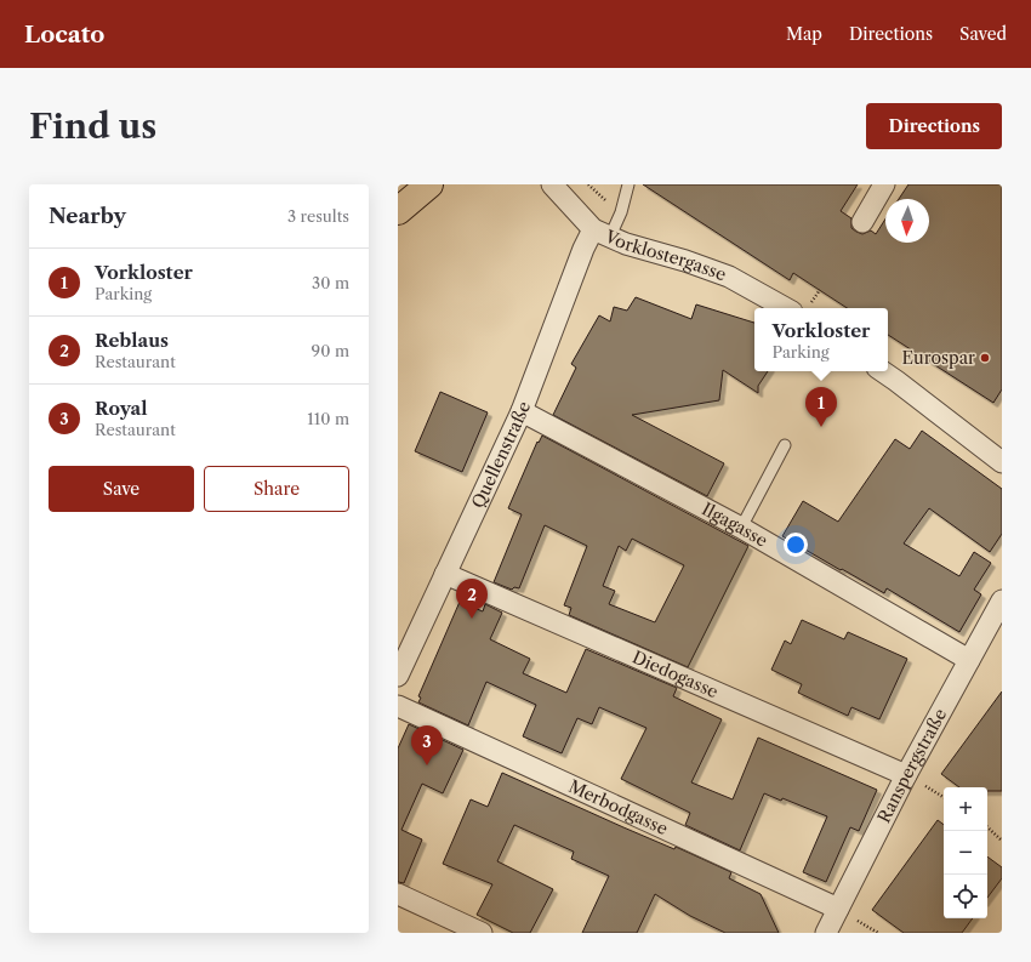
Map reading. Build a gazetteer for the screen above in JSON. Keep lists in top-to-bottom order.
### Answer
{
  "streets": {
    "street": [
      "Vorklostergasse",
      "Quellenstraße",
      "Ilgagasse",
      "Diedogasse",
      "Ranspergstraße",
      "Merbodgasse"
    ]
  },
  "crossings": [
    ["Vorklostergasse", "Quellenstraße"],
    ["Quellenstraße", "Ilgagasse"],
    ["Quellenstraße", "Diedogasse"],
    ["Ilgagasse", "Ranspergstraße"],
    ["Diedogasse", "Ranspergstraße"],
    ["Ranspergstraße", "Merbodgasse"]
  ],
  "places": ["Eurospar"],
  "north": "bottom",
  "page": {
    "header": "Locato",
    "nav": ["Map", "Directions", "Saved"],
    "buttons": [
      "Directions",
      ["Save", "Share"]
    ],
    "title": "Find us",
    "heading": ["Nearby", "3 results"],
    "list": [
      {
        "mark": "1",
        "name": "Vorkloster",
        "note": "Parking",
        "value": "30 m"
      },
      {
        "mark": "2",
        "name": "Reblaus",
        "note": "Restaurant",
        "value": "90 m"
      },
      {
        "mark": "3",
        "name": "Royal",
        "note": "Restaurant",
        "value": "110 m"
      }
    ],
    "popup": ["Vorkloster", "Parking"],
    "pins": ["1", "2", "3"],
    "map_buttons": ["+", "−"]
  }
}
